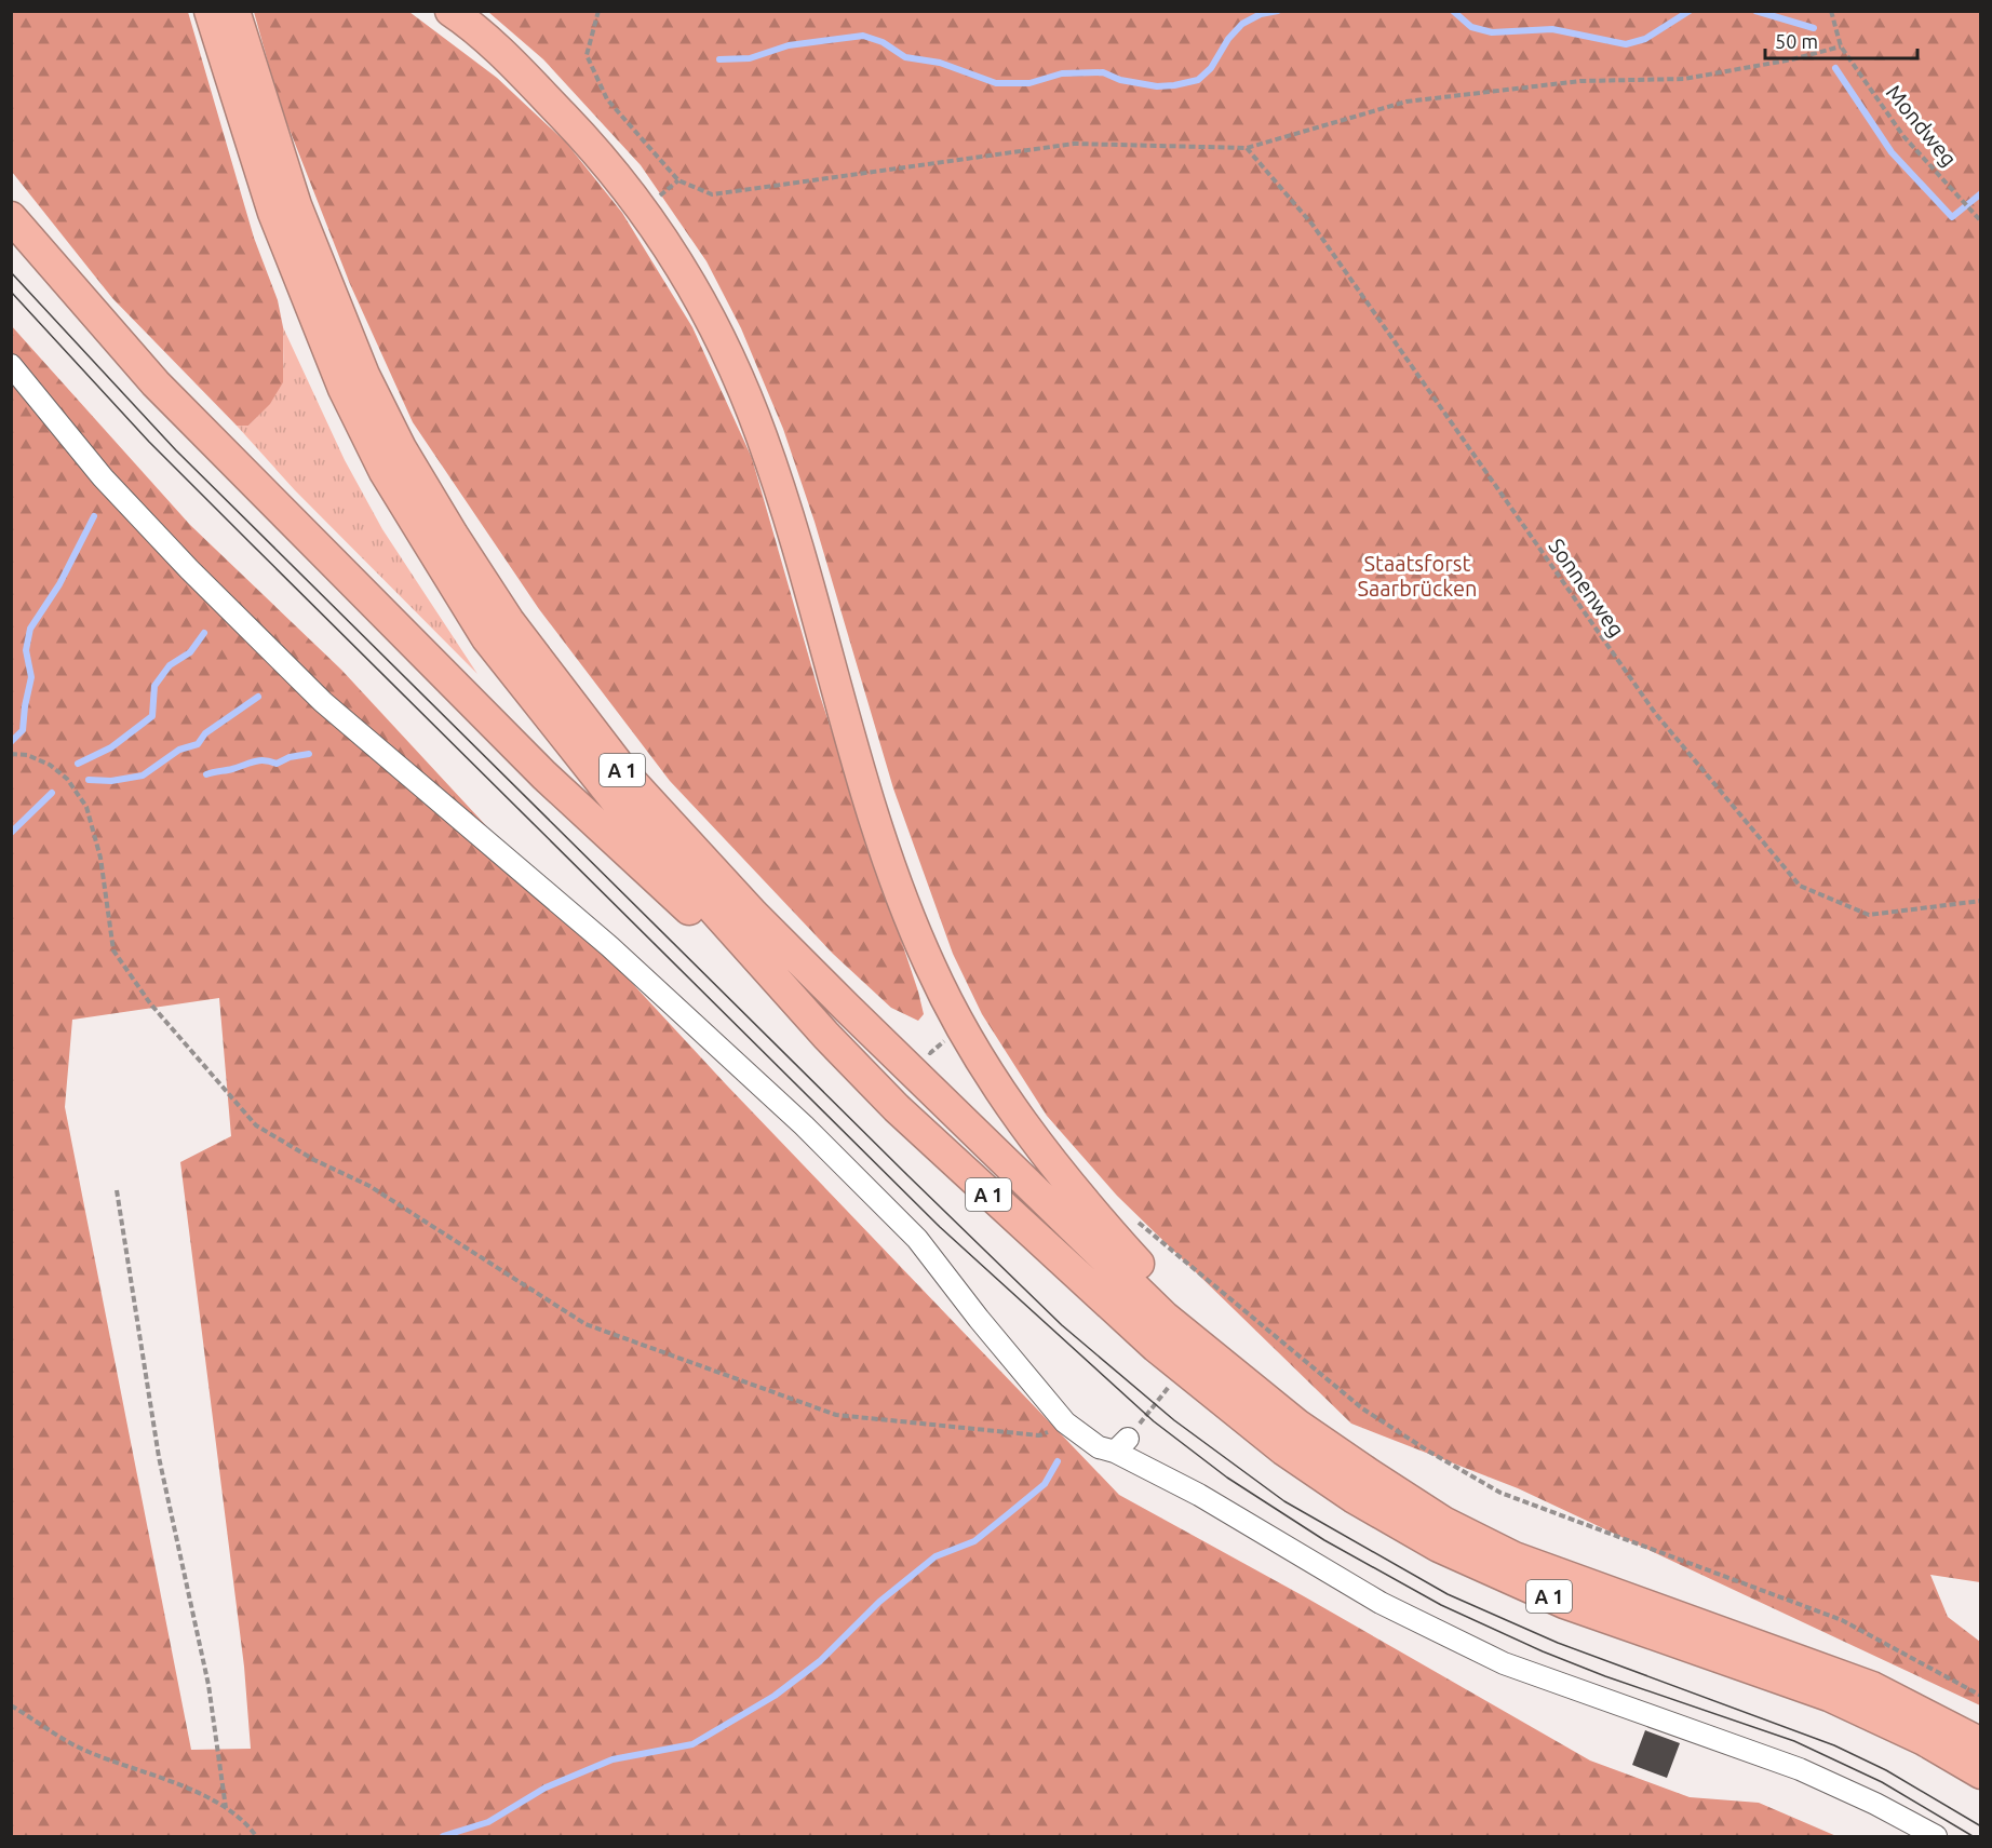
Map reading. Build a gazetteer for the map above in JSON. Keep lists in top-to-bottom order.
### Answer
{
  "streets": {
    "highway": ["A 1"],
    "path": ["Mondweg", "Sonnenweg"]
  },
  "parks": ["Staatsforst Saarbrücken"],
  "scale_bar": "50 m"
}
